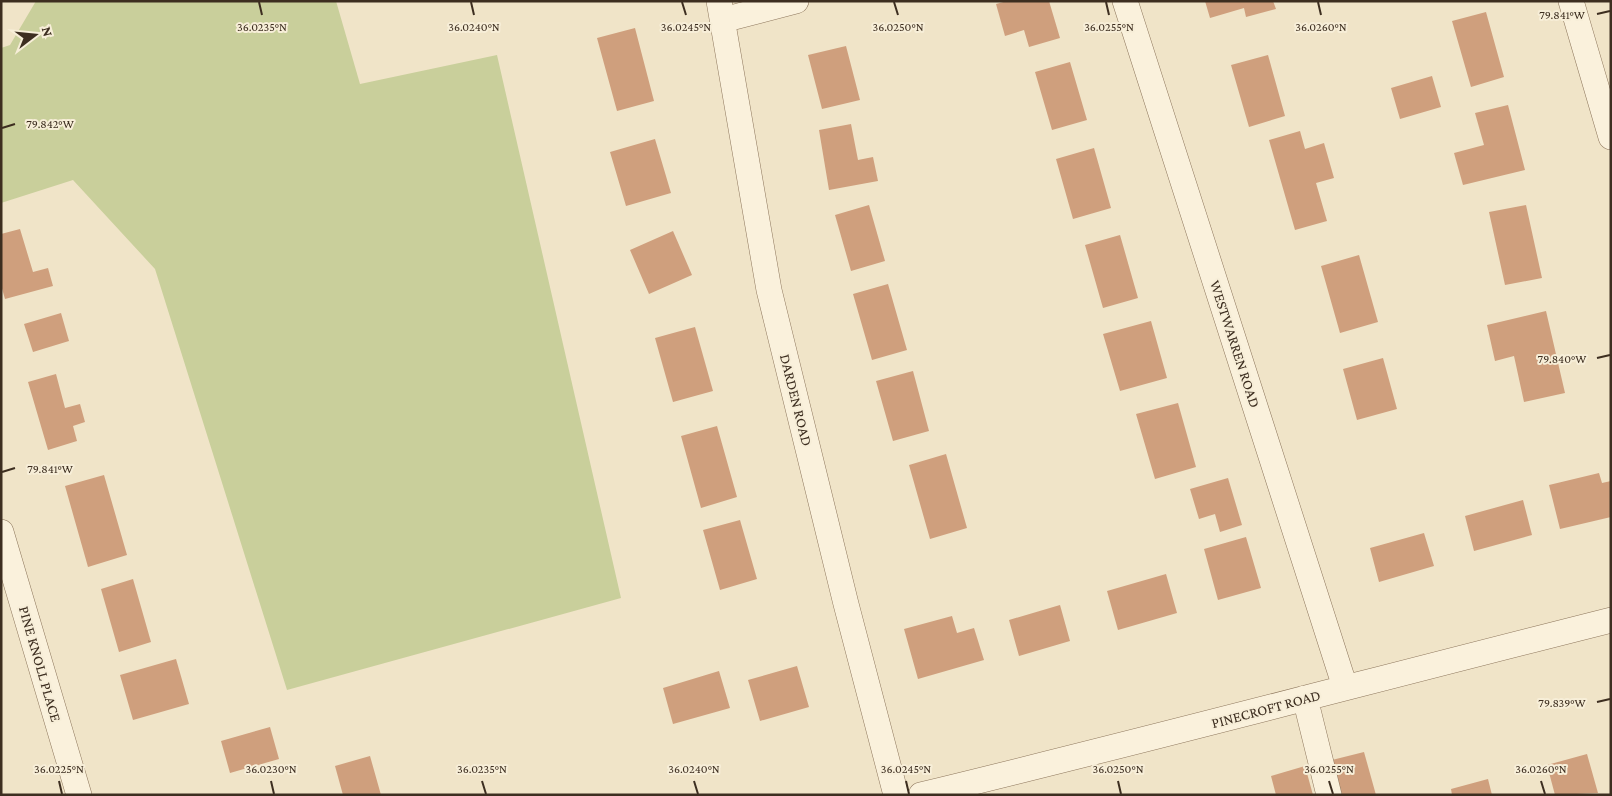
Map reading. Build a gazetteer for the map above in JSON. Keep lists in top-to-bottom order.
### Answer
{
  "streets": {
    "street": [
      "WESTWARREN ROAD",
      "DARDEN ROAD",
      "PINE KNOLL PLACE",
      "PINECROFT ROAD"
    ]
  },
  "crossings": [
    ["WESTWARREN ROAD", "PINECROFT ROAD"]
  ],
  "north": "right",
  "coordinates": [
    "79.841°W",
    "36.0235°N",
    "36.0240°N",
    "36.0245°N",
    "36.0250°N",
    "36.0255°N",
    "36.0260°N",
    "79.842°W",
    "79.840°W",
    "79.839°W",
    "36.0225°N",
    "36.0230°N"
  ]
}
